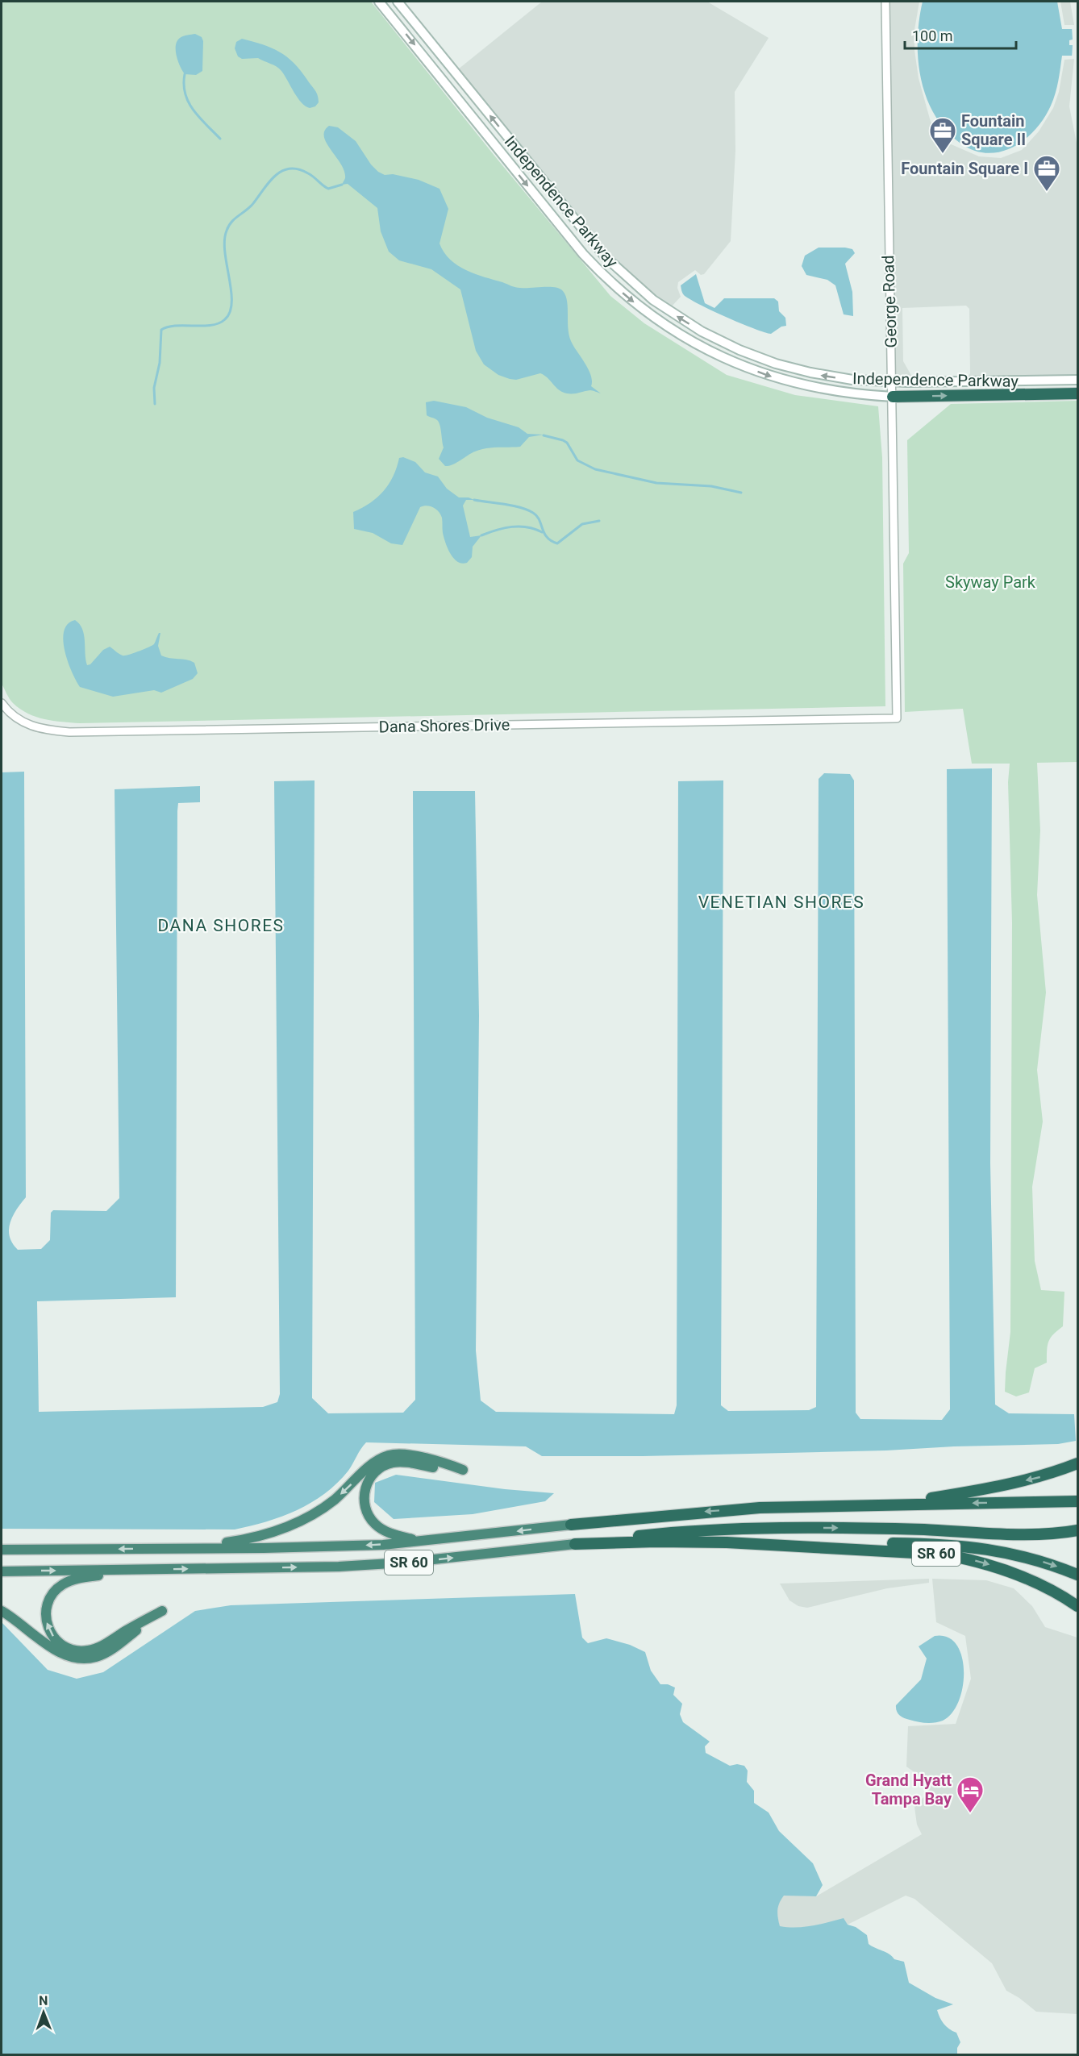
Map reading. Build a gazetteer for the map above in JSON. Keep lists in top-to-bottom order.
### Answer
{
  "streets": {
    "highway": ["SR 60"],
    "main road": ["Independence Parkway"],
    "street": ["George Road", "Dana Shores Drive"]
  },
  "crossings": [
    ["Independence Parkway", "George Road"],
    ["George Road", "Dana Shores Drive"]
  ],
  "districts": ["VENETIAN SHORES", "DANA SHORES"],
  "parks": ["Skyway Park"],
  "places": {
    "office": ["Fountain Square II", "Fountain Square I"],
    "hotel": ["Grand Hyatt Tampa Bay"]
  },
  "scale_bar": "100 m",
  "north": "top"
}
